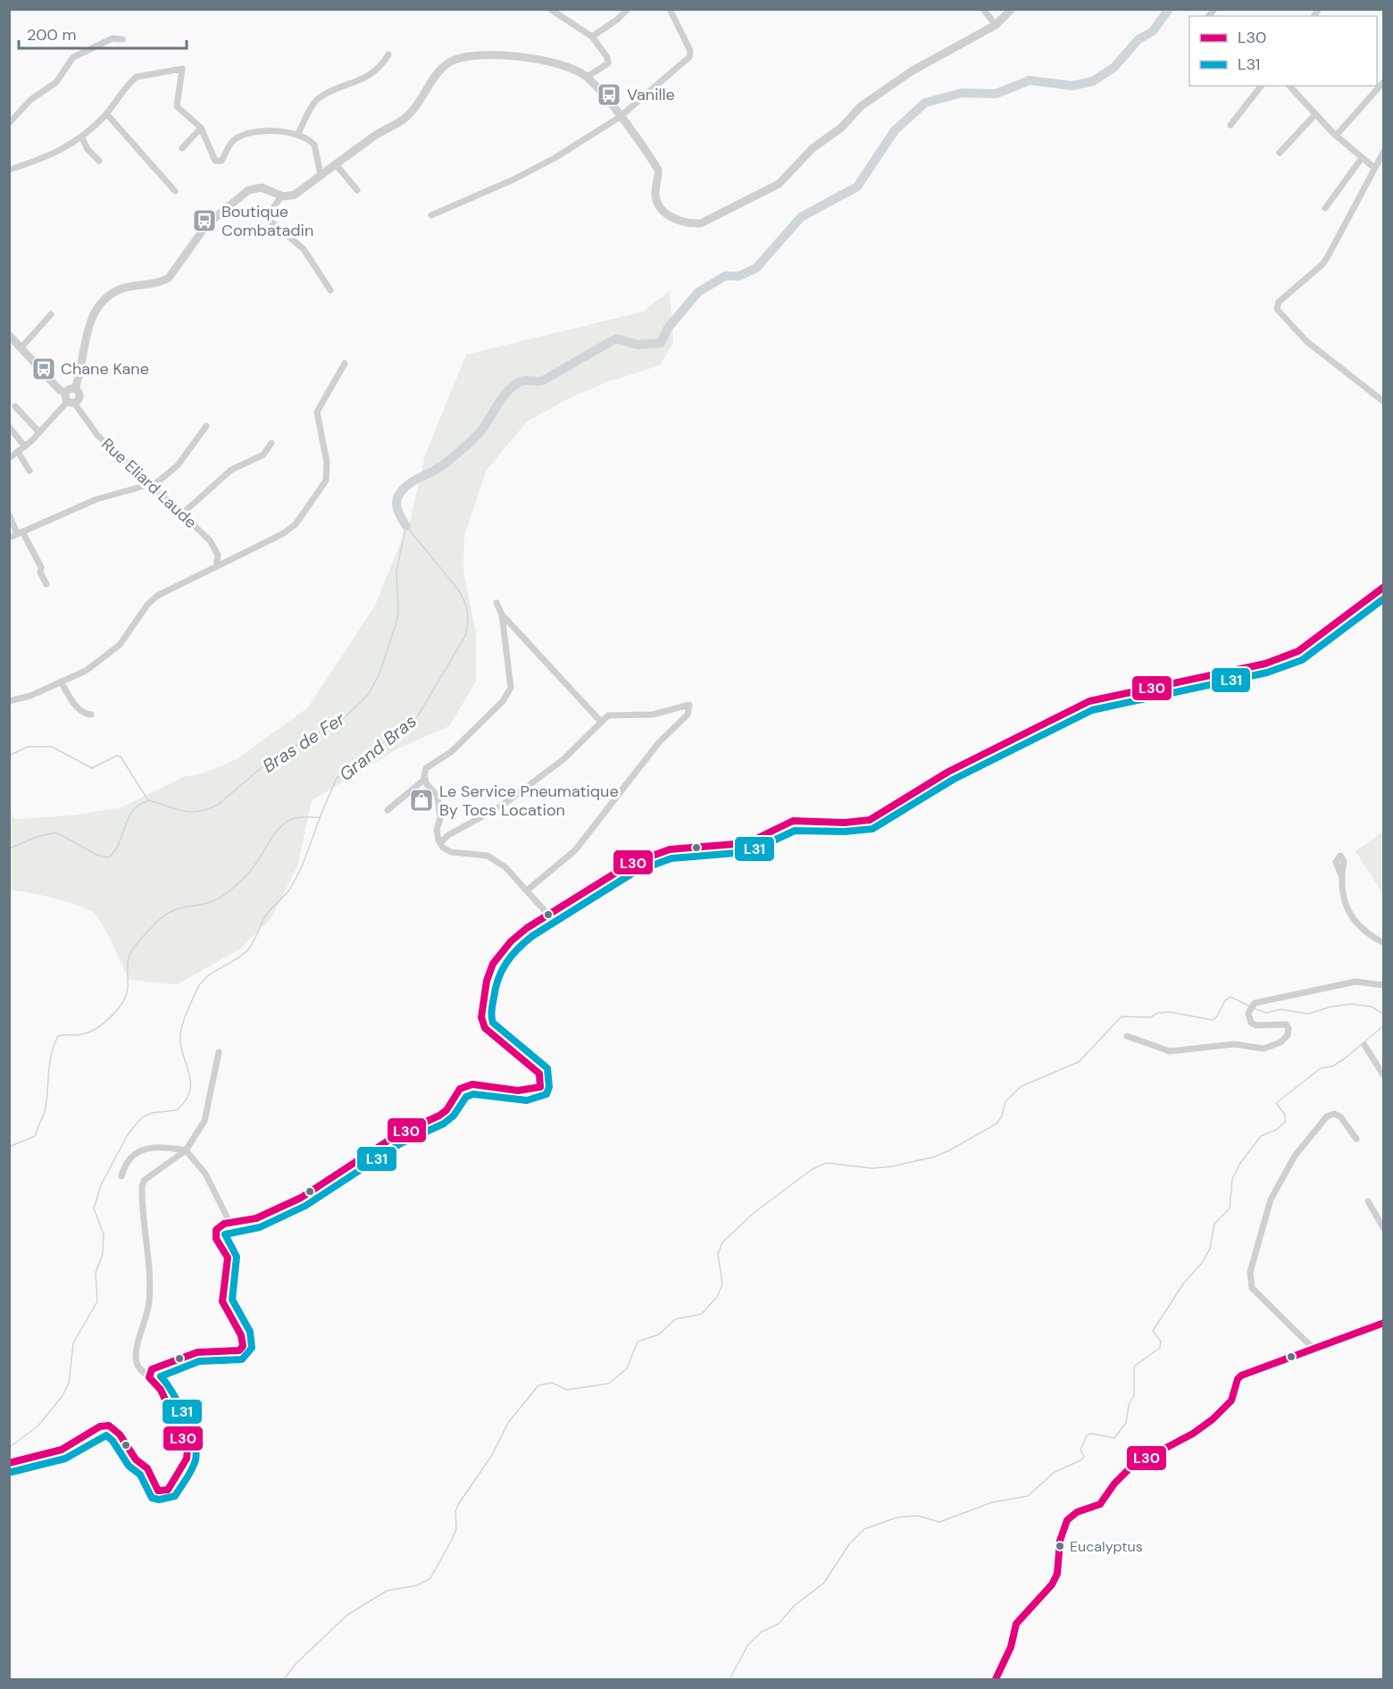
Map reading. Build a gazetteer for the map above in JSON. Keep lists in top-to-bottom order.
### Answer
{
  "streets": {
    "street": ["Rue Eliard Laude"]
  },
  "water": ["Bras de Fer", "Grand Bras"],
  "places": {
    "bus stop": ["Vanille", "Boutique Combatadin", "Chane Kane"],
    "shop": ["Le Service Pneumatique By Tocs Location"],
    "other": ["Eucalyptus"]
  },
  "lines": ["transit line L30", "transit line L31"],
  "legend": ["L30", "L31"],
  "scale_bar": "200 m"
}
